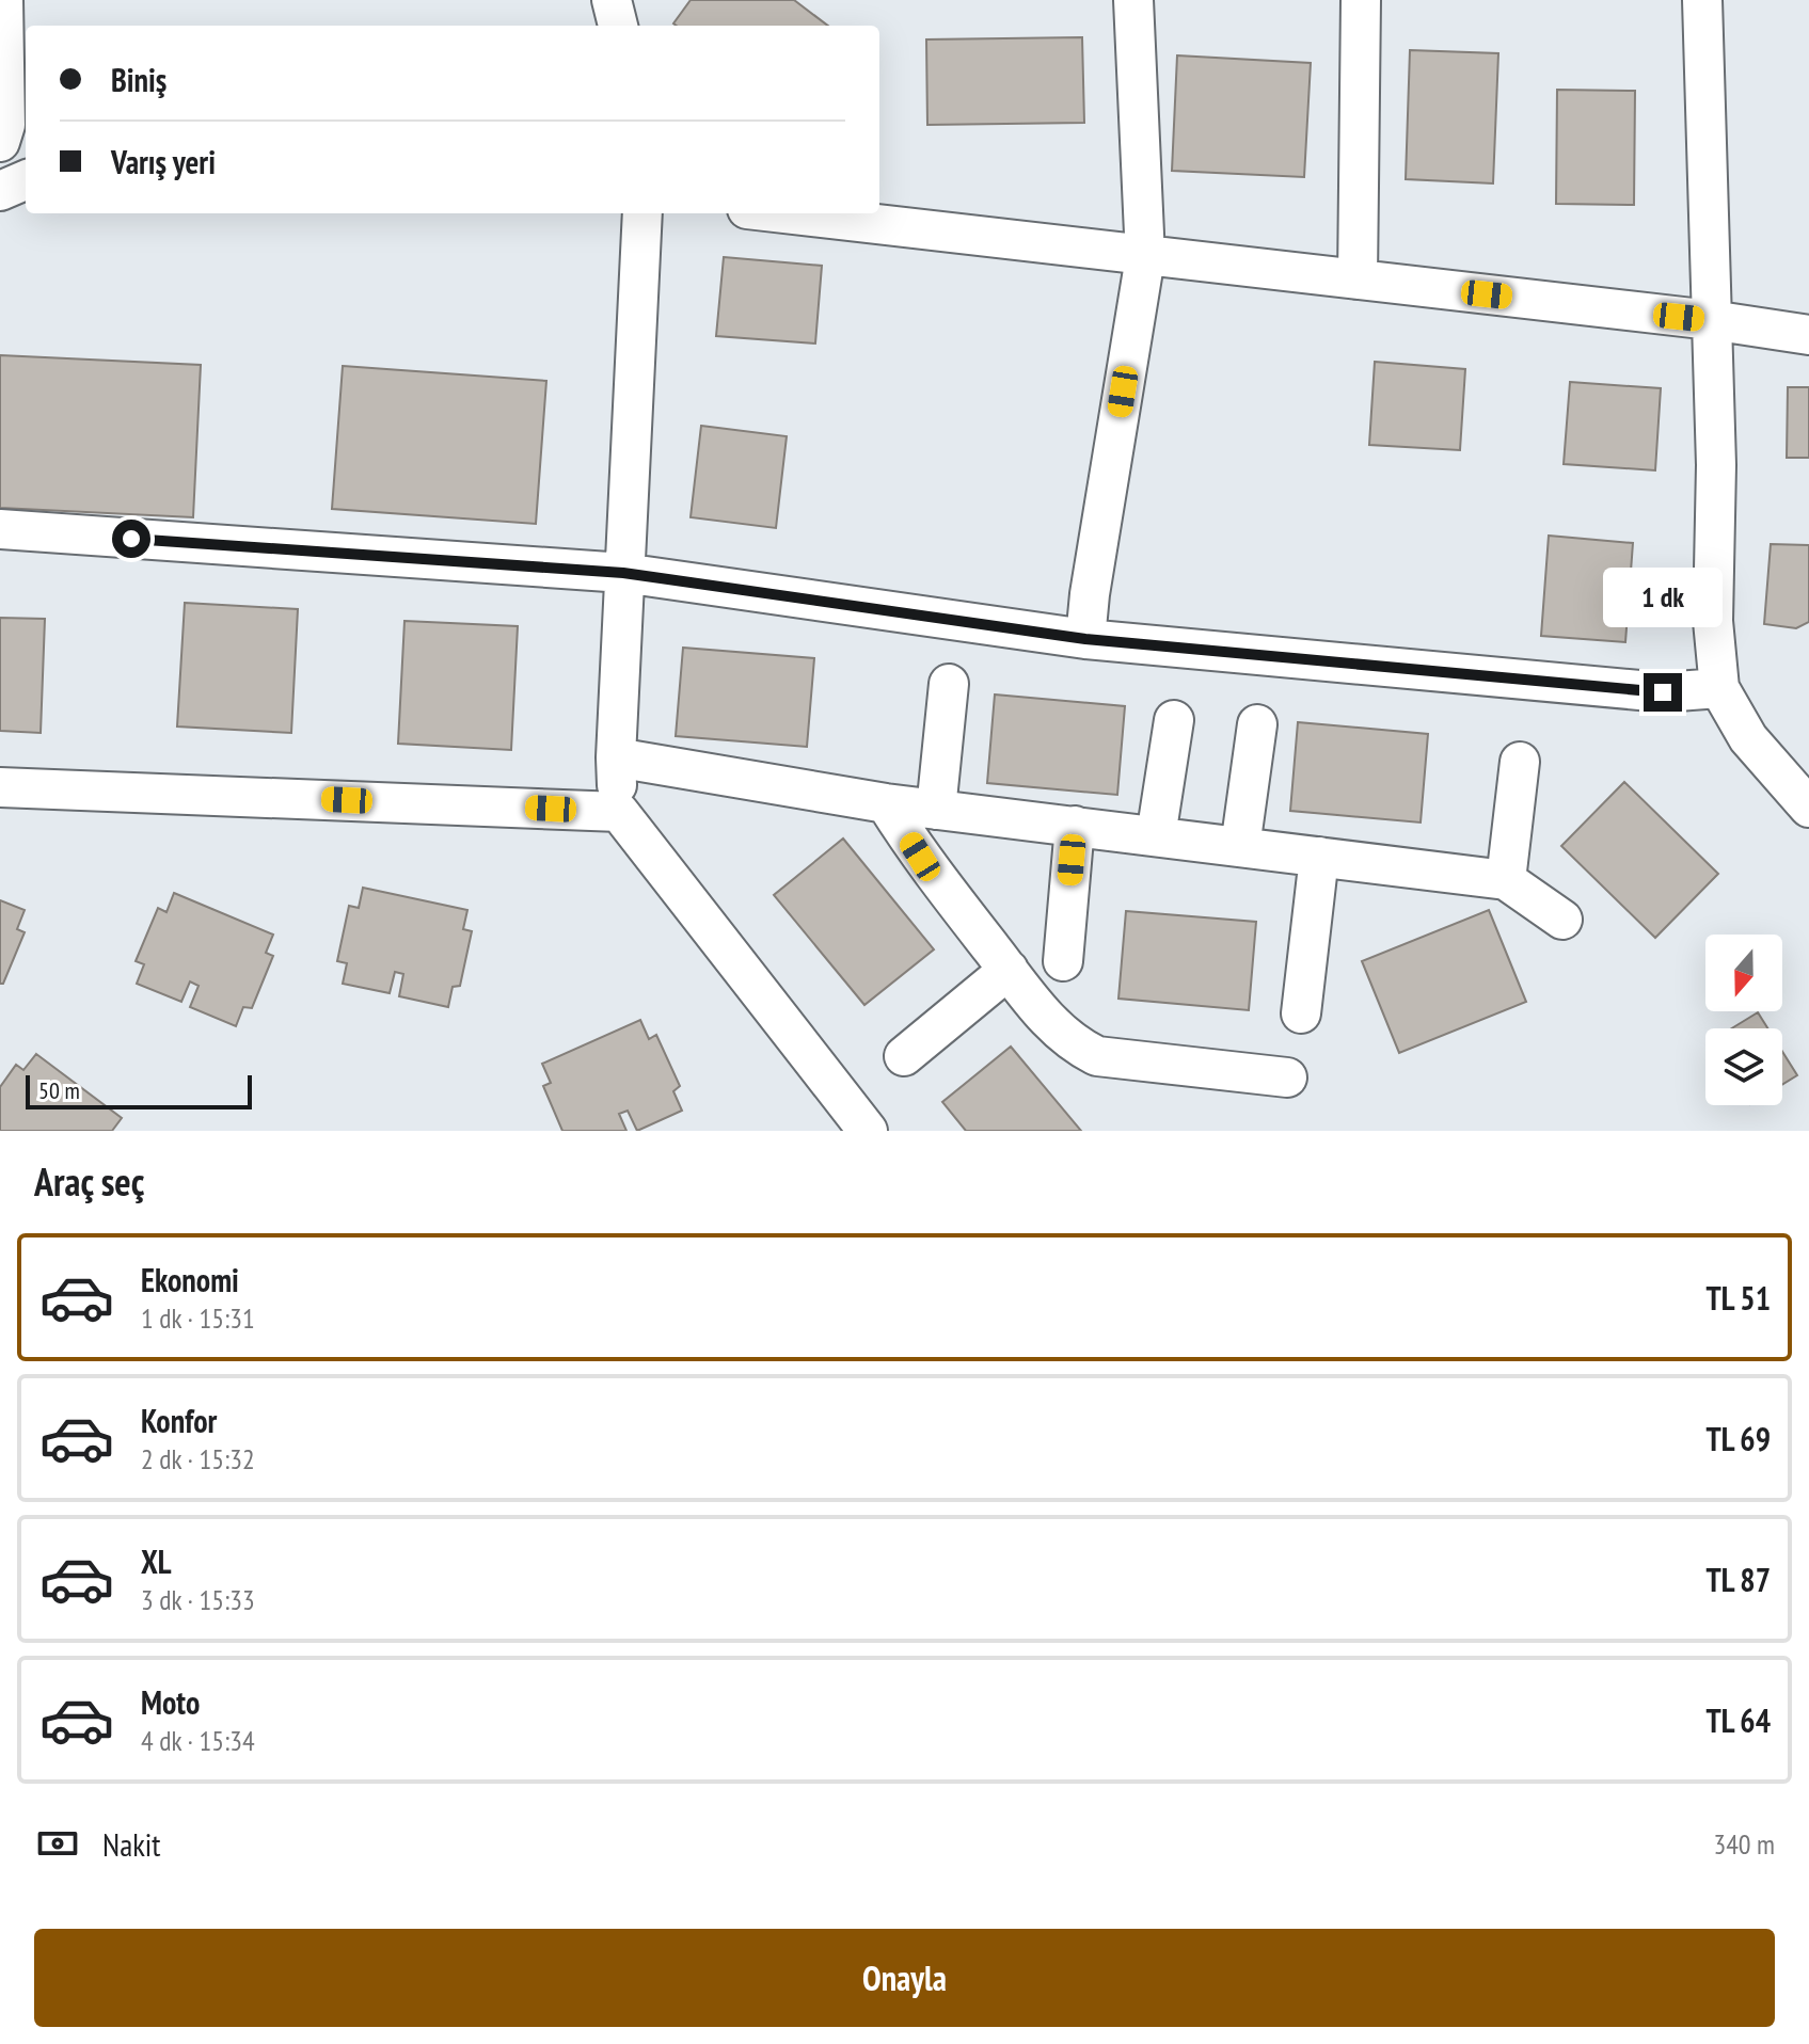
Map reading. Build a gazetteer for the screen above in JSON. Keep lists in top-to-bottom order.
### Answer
{
  "scale_bar": "50 m",
  "north": "bottom",
  "page": {
    "banner": ["Biniş", "Varış yeri"],
    "bubble": "1 dk",
    "scale": "50 m",
    "heading": "Araç seç",
    "list": [
      {
        "name": "Ekonomi",
        "note": "1 dk · 15:31",
        "value": "TL 51"
      },
      {
        "name": "Konfor",
        "note": "2 dk · 15:32",
        "value": "TL 69"
      },
      {
        "name": "XL",
        "note": "3 dk · 15:33",
        "value": "TL 87"
      },
      {
        "name": "Moto",
        "note": "4 dk · 15:34",
        "value": "TL 64"
      }
    ],
    "pay": ["Nakit", "340 m"],
    "buttons": "Onayla"
  }
}
